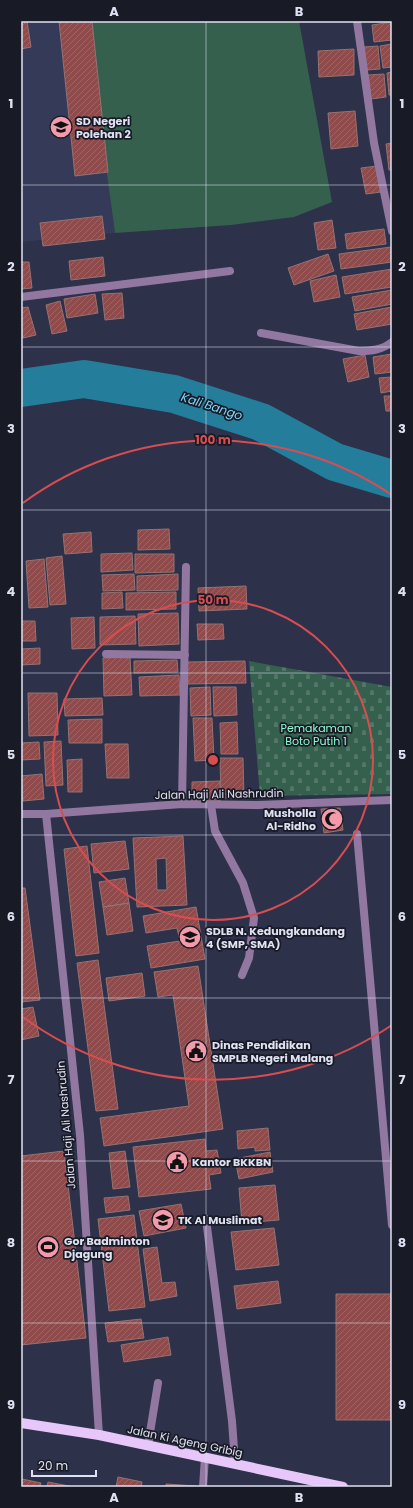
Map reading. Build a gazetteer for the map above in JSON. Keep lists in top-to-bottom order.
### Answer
{
  "streets": {
    "main road": ["Jalan Ki Ageng Gribig"],
    "street": ["Jalan Haji Ali Nashrudin"]
  },
  "crossings": [
    ["Jalan Haji Ali Nashrudin", "Jalan Ki Ageng Gribig"]
  ],
  "water": ["Kali Bango"],
  "parks": ["Pemakaman Boto Putih 1"],
  "places": {
    "school or university": ["SD Negeri Polehan 2", "SDLB N. Kedungkandang 4 (SMP, SMA)", "TK Al Muslimat"],
    "mosque": ["Musholla Al-Ridho"],
    "public building": ["Dinas Pendidikan SMPLB Negeri Malang", "Kantor BKKBN"],
    "sports": ["Gor Badminton Djagung"]
  },
  "scale_bar": "20 m",
  "grid": {
    "columns": ["A", "B"],
    "rows": [
      "1",
      "2",
      "3",
      "4",
      "5",
      "6",
      "7",
      "8",
      "9"
    ]
  },
  "rings": ["100 m", "50 m"]
}
